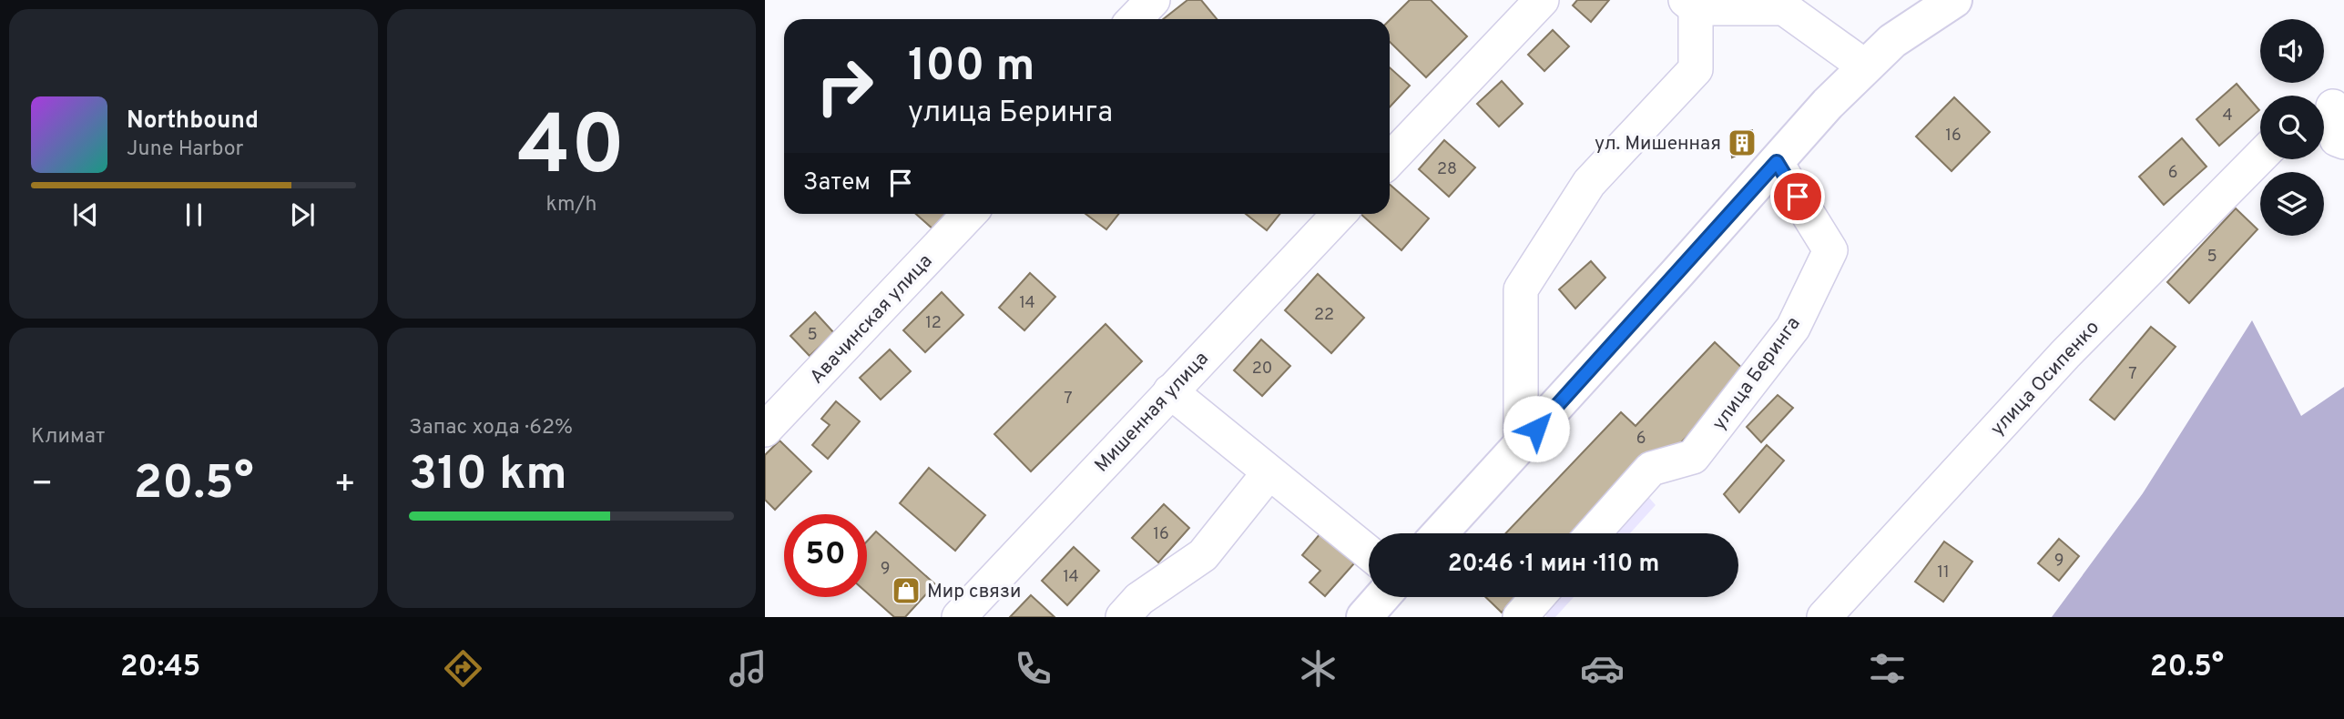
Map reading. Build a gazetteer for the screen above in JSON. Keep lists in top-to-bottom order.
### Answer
{
  "streets": {
    "street": [
      "Авачинская улица",
      "улица Беринга",
      "улица Осипенко",
      "Мишенная улица"
    ]
  },
  "places": {
    "building": ["ул. Мишенная"],
    "shop": ["Мир связи"]
  },
  "house_numbers": [
    "4",
    "16",
    "28",
    "6",
    "5",
    "14",
    "22",
    "12",
    "5",
    "20",
    "7",
    "7",
    "6",
    "16",
    "9",
    "9",
    "11",
    "14"
  ],
  "page": {
    "tile": [
      ["40", "km/h"],
      "Климат",
      ["Запас хода · 62%", "310 km"]
    ],
    "turn": ["100 m", "улица Беринга"],
    "song": ["Northbound", "June Harbor"],
    "then": "Затем",
    "heat": ["−", "20.5°", "+"],
    "limit": "50",
    "trip": "20:46 · 1 мин · 110 m",
    "tabs": ["20:45", "20.5°"]
  }
}
